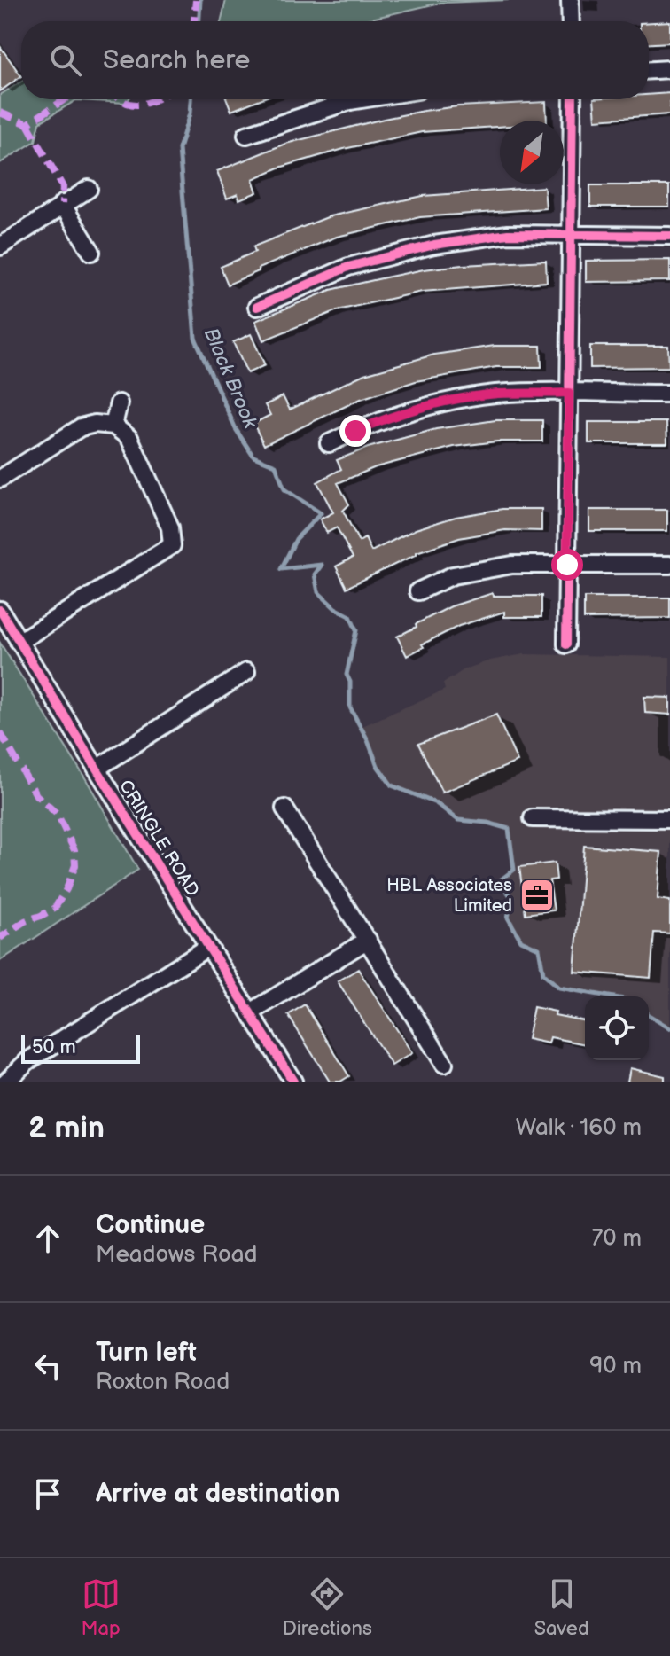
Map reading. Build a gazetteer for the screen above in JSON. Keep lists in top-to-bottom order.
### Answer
{
  "streets": {
    "street": ["CRINGLE ROAD"]
  },
  "water": ["Black Brook"],
  "places": {
    "office": ["HBL Associates Limited"]
  },
  "scale_bar": "50 m",
  "north": "bottom left",
  "page": {
    "search": "Search here",
    "scale": "50 m",
    "heading": ["2 min", "Walk · 160 m"],
    "list": [
      ["Continue", "Meadows Road", "70 m"],
      ["Turn left", "Roxton Road", "90 m"],
      "Arrive at destination"
    ],
    "nav": ["Map", "Directions", "Saved"]
  }
}
